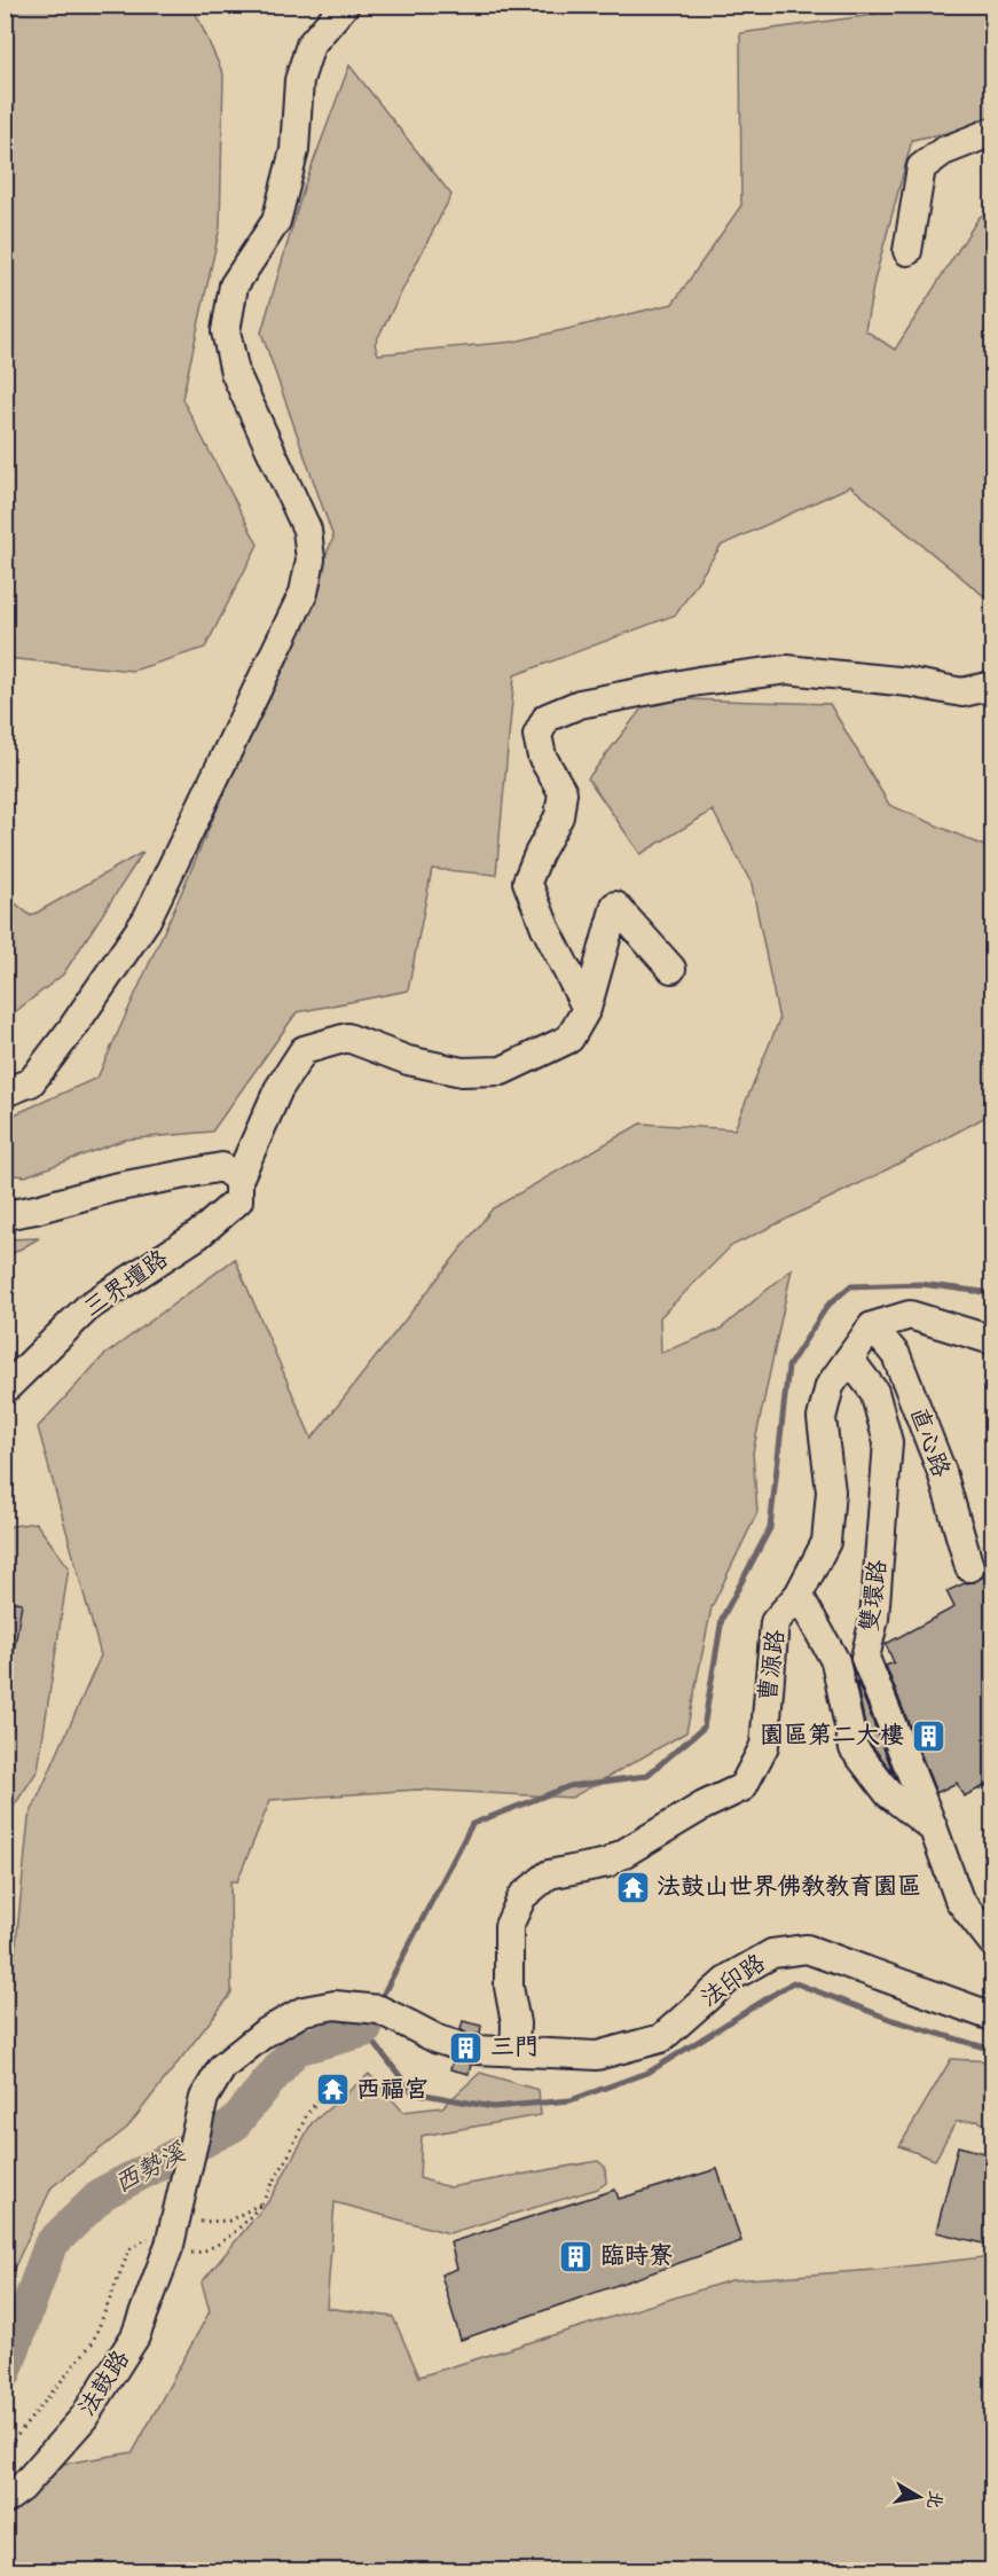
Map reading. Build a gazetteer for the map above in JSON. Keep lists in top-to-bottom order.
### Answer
{
  "streets": {
    "street": [
      "三界壇路",
      "直心路",
      "雙環路",
      "曹源路",
      "法印路",
      "法鼓路"
    ]
  },
  "crossings": [
    ["直心路", "曹源路"],
    ["雙環路", "曹源路"],
    ["曹源路", "法印路"],
    ["法印路", "法鼓路"]
  ],
  "water": ["西勢溪"],
  "places": {
    "building": ["園區第二大樓", "三門", "臨時寮"],
    "temple": ["法鼓山世界佛教教育園區", "西福宮"]
  },
  "north": "right"
}
